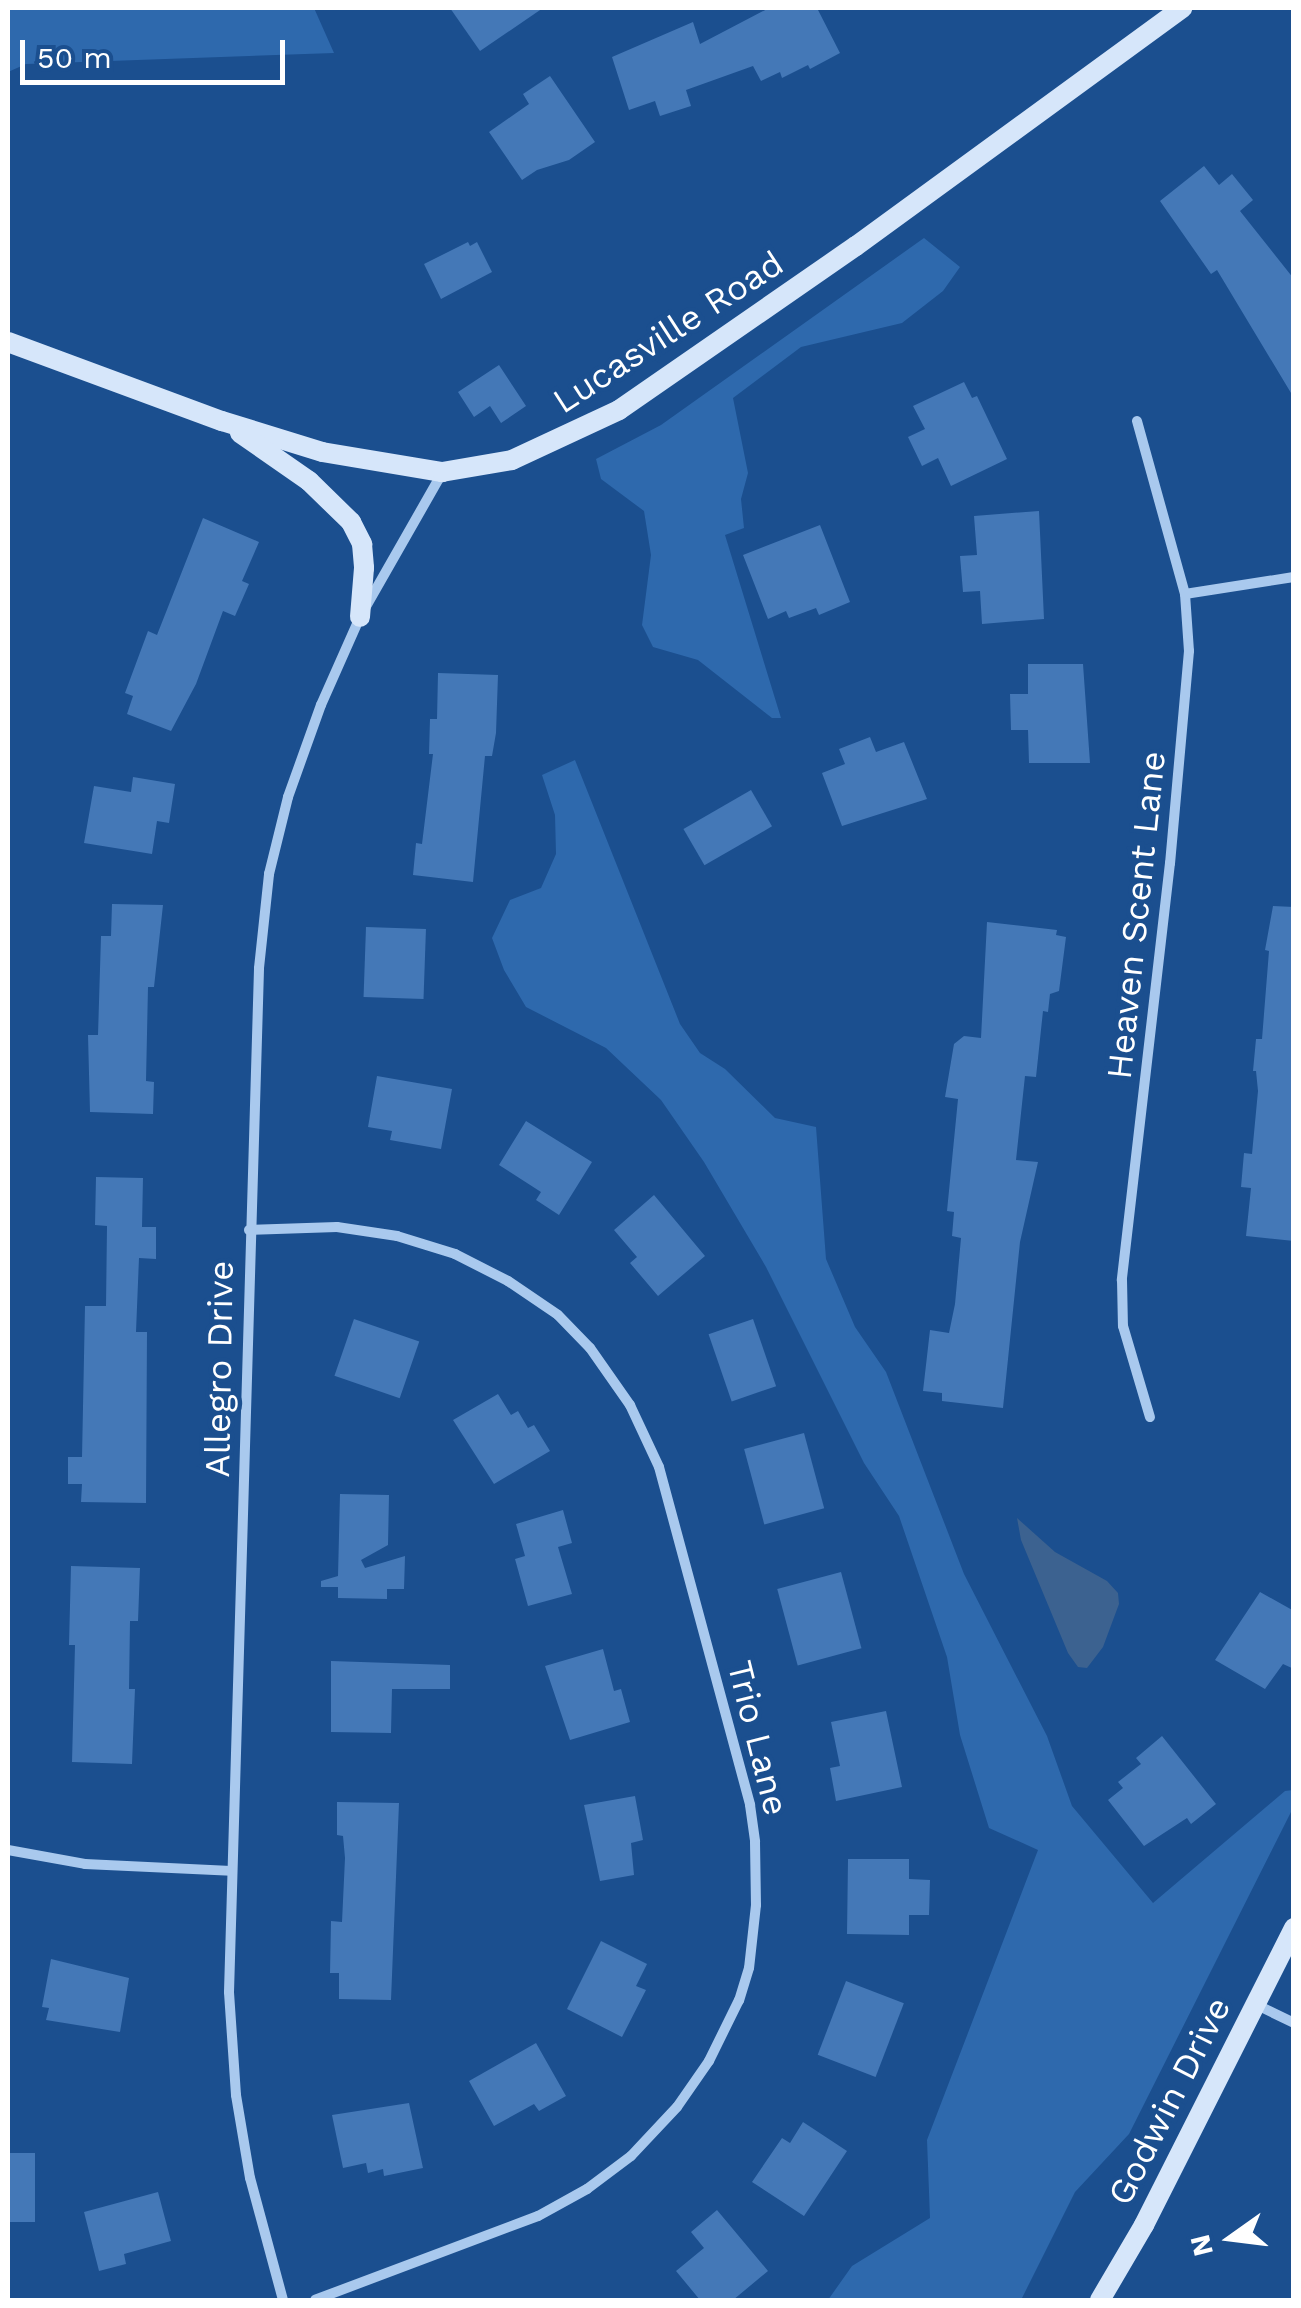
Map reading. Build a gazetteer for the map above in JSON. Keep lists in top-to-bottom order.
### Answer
{
  "streets": {
    "street": [
      "Lucasville Road",
      "Heaven Scent Lane",
      "Allegro Drive",
      "Trio Lane",
      "Godwin Drive"
    ]
  },
  "crossings": [
    ["Lucasville Road", "Allegro Drive"],
    ["Allegro Drive", "Trio Lane"]
  ],
  "scale_bar": "50 m",
  "north": "left"
}
